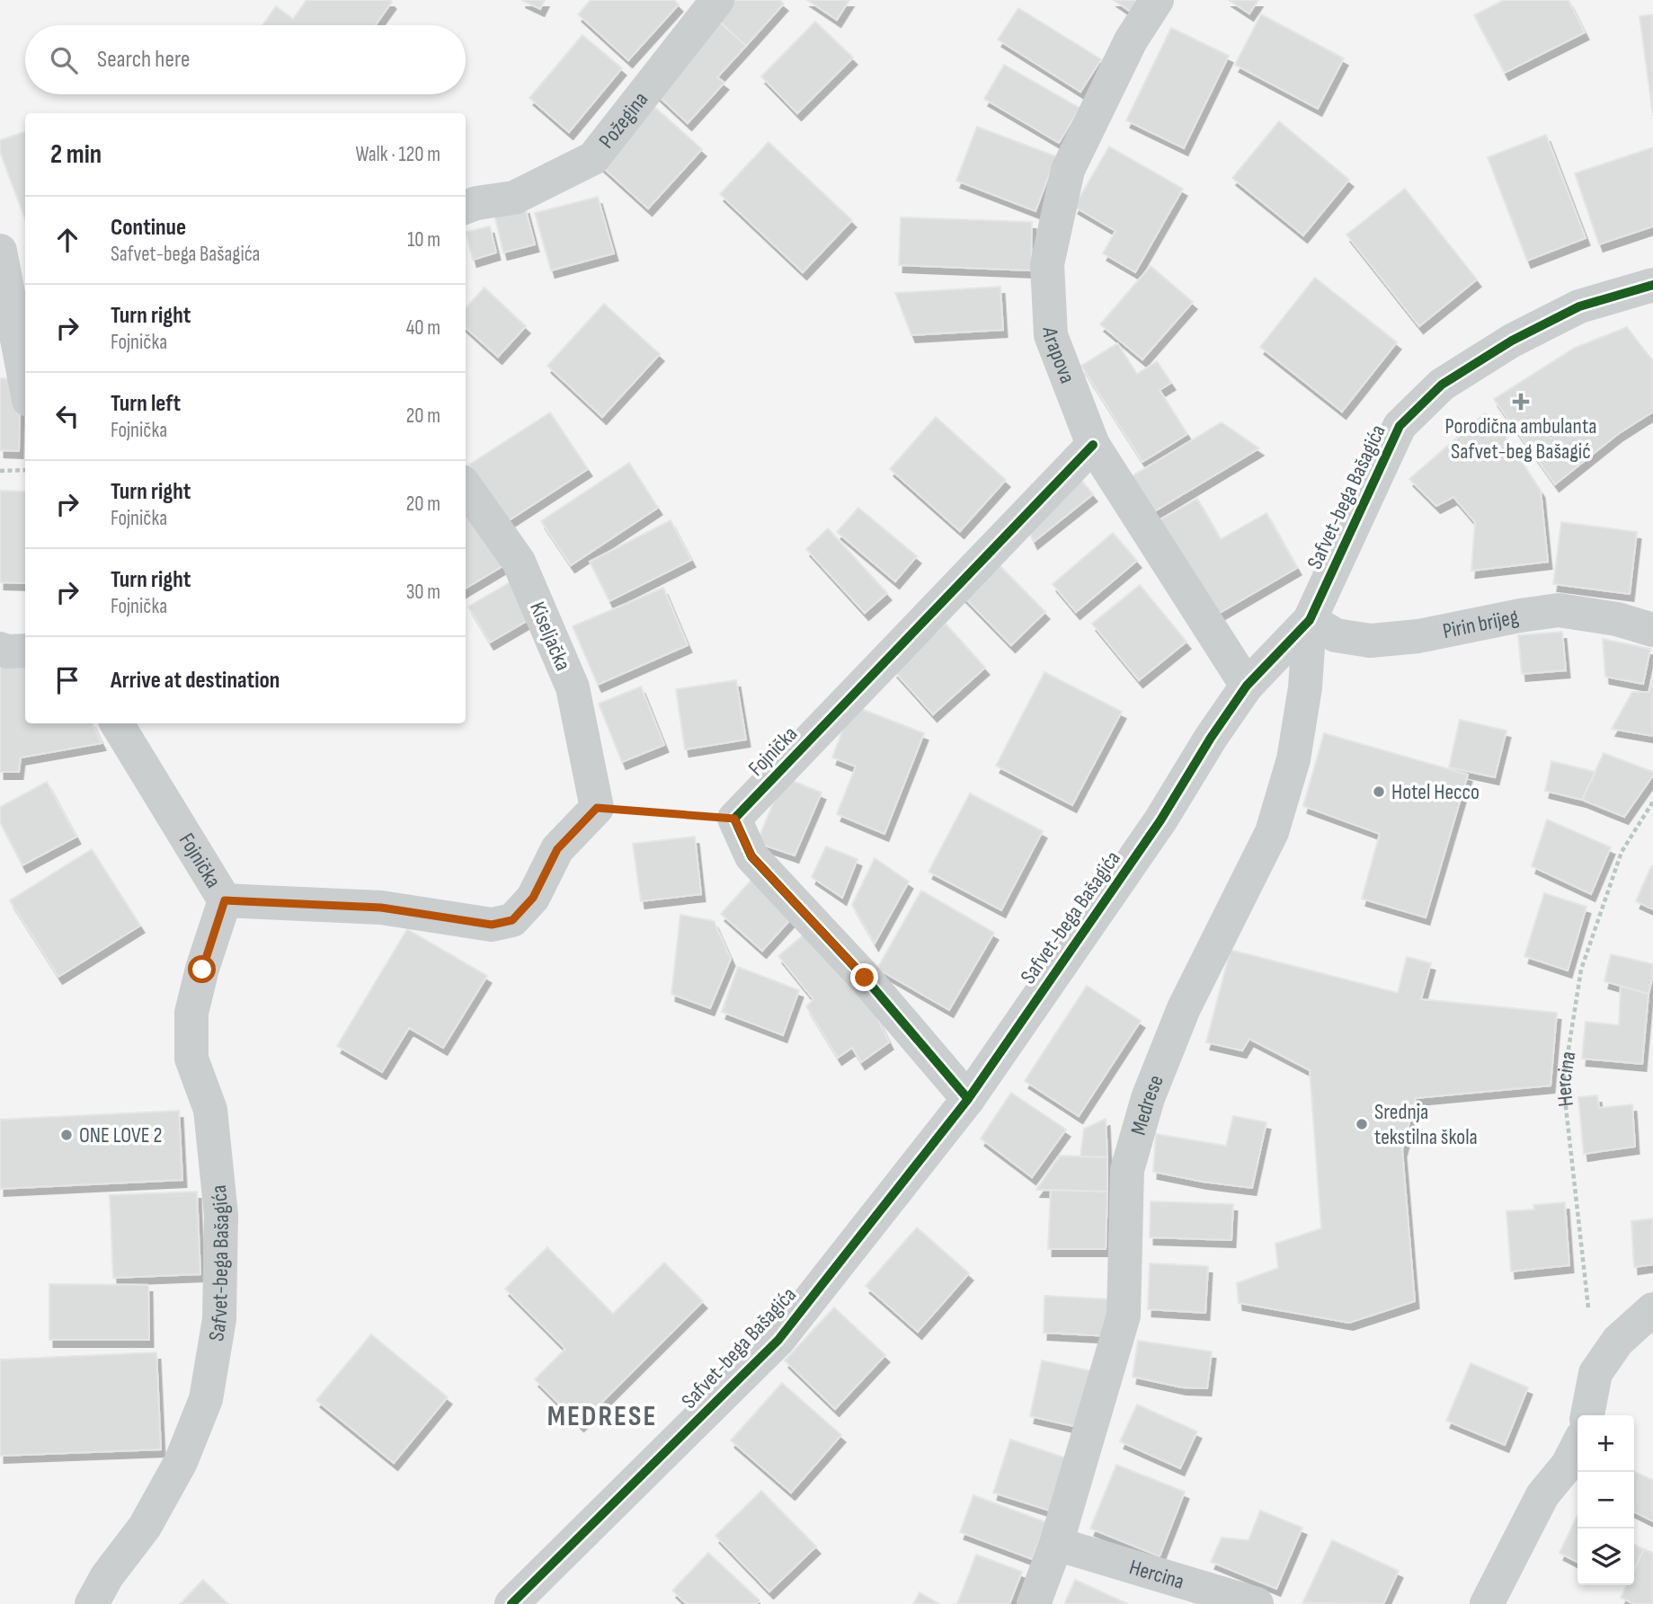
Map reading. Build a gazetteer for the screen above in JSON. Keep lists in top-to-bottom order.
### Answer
{
  "streets": {
    "street": [
      "Požegina",
      "Arapova",
      "Safvet-bega Bašagića",
      "Pirin brijeg",
      "Kiseljačka",
      "Fojnička",
      "Hercina",
      "Medrese"
    ]
  },
  "crossings": [
    ["Arapova", "Safvet-bega Bašagića"],
    ["Arapova", "Fojnička"],
    ["Safvet-bega Bašagića", "Pirin brijeg"],
    ["Safvet-bega Bašagića", "Fojnička"],
    ["Safvet-bega Bašagića", "Medrese"],
    ["Pirin brijeg", "Medrese"],
    ["Kiseljačka", "Fojnička"],
    ["Hercina", "Medrese"]
  ],
  "districts": ["MEDRESE"],
  "places": {
    "health": ["Porodična ambulanta Safvet-beg Bašagić"],
    "other": ["Hotel Hecco", "Srednja tekstilna škola", "ONE LOVE 2"]
  },
  "page": {
    "search": "Search here",
    "heading": ["2 min", "Walk · 120 m"],
    "list": [
      ["Continue", "Safvet-bega Bašagića", "10 m"],
      ["Turn right", "Fojnička", "40 m"],
      ["Turn left", "Fojnička", "20 m"],
      ["Turn right", "Fojnička", "20 m"],
      ["Turn right", "Fojnička", "30 m"],
      "Arrive at destination"
    ],
    "map_buttons": ["+", "−"]
  }
}
